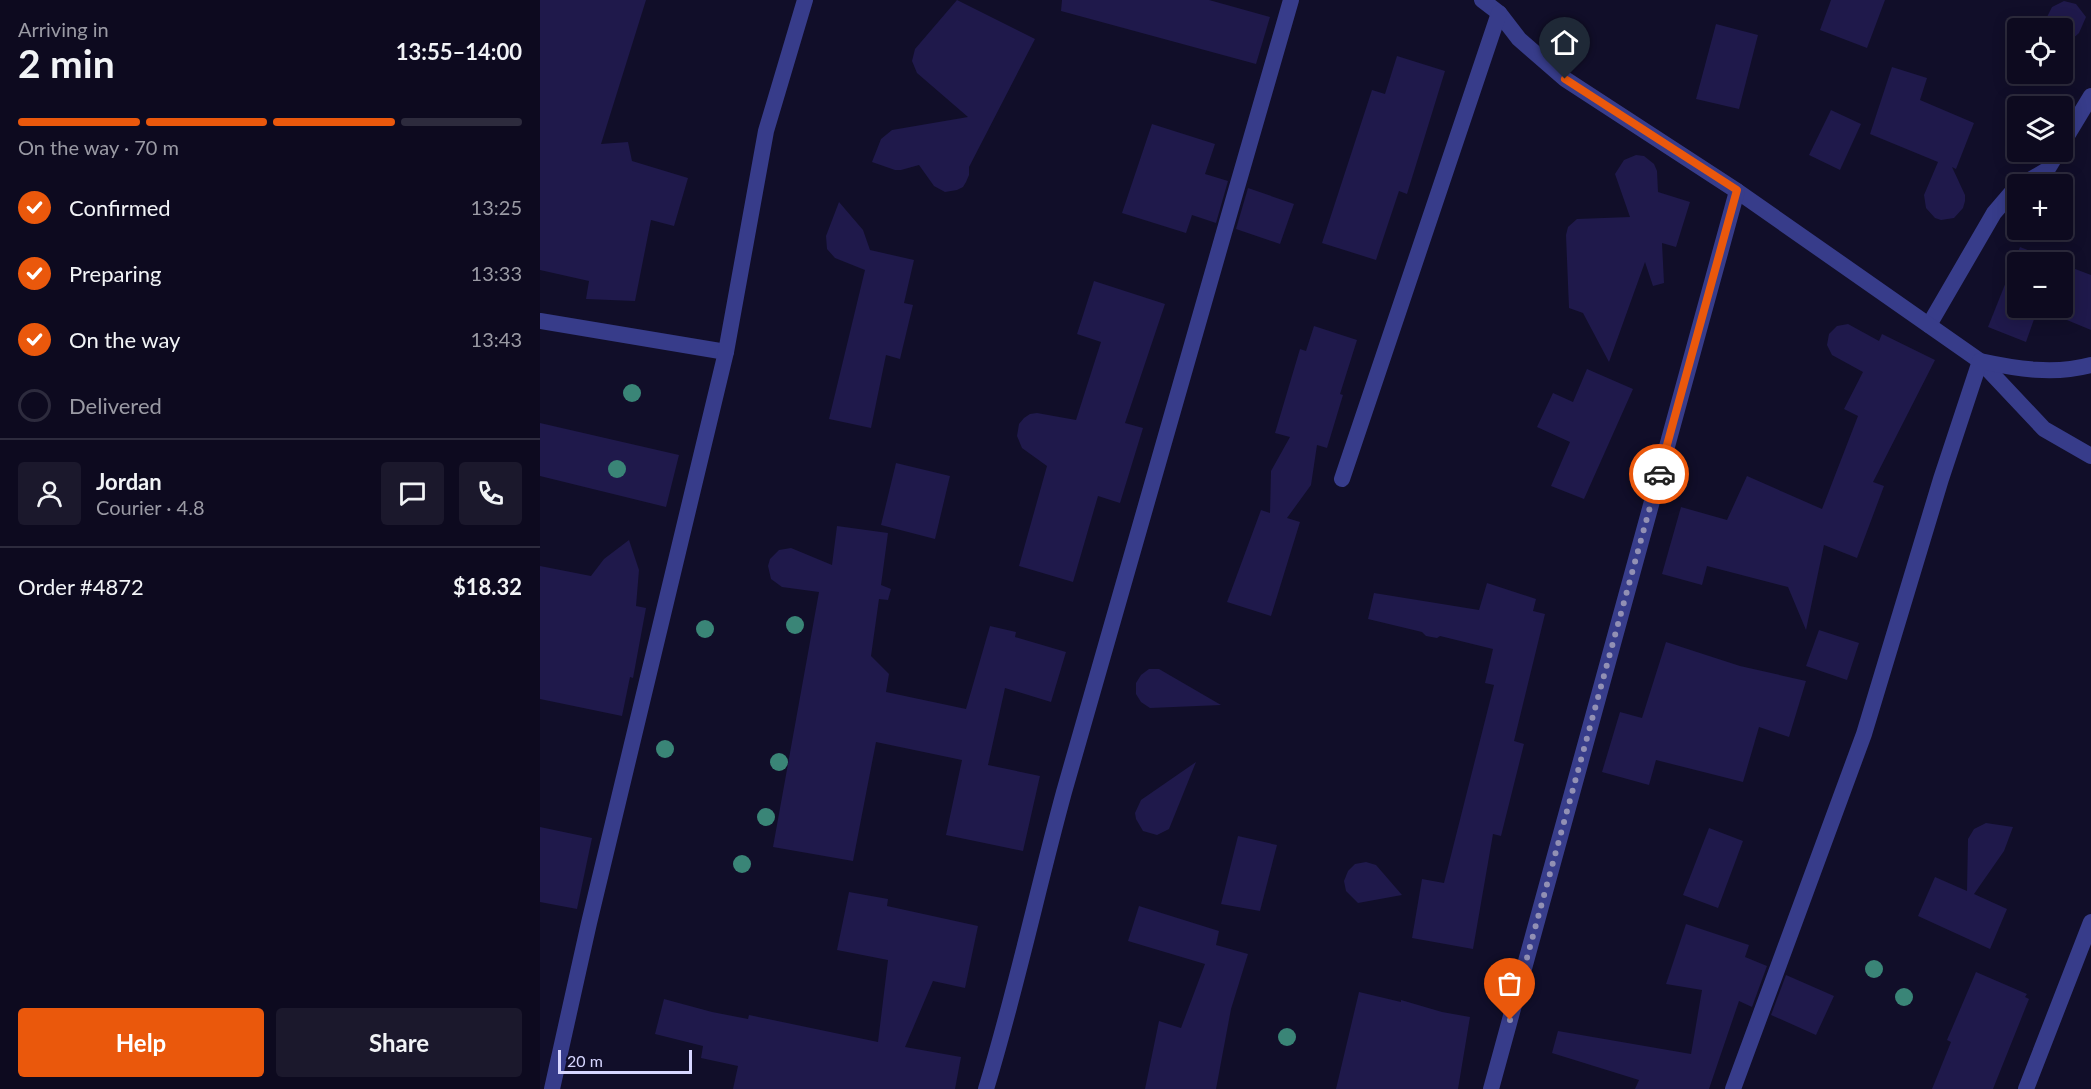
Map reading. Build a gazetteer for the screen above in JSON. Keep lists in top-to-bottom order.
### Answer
{
  "scale_bar": "20 m",
  "page": {
    "heading": ["2 min", "Arriving in", "13:55–14:00"],
    "panel": [
      "Jordan",
      "Courier · 4.8",
      "Order #4872",
      "$18.32"
    ],
    "map_buttons": ["+", "−"],
    "bar": "On the way · 70 m",
    "list": [
      ["Confirmed", "13:25"],
      ["Preparing", "13:33"],
      ["On the way", "13:43"],
      "Delivered"
    ],
    "buttons": ["Help", "Share"],
    "scale": "20 m"
  }
}
